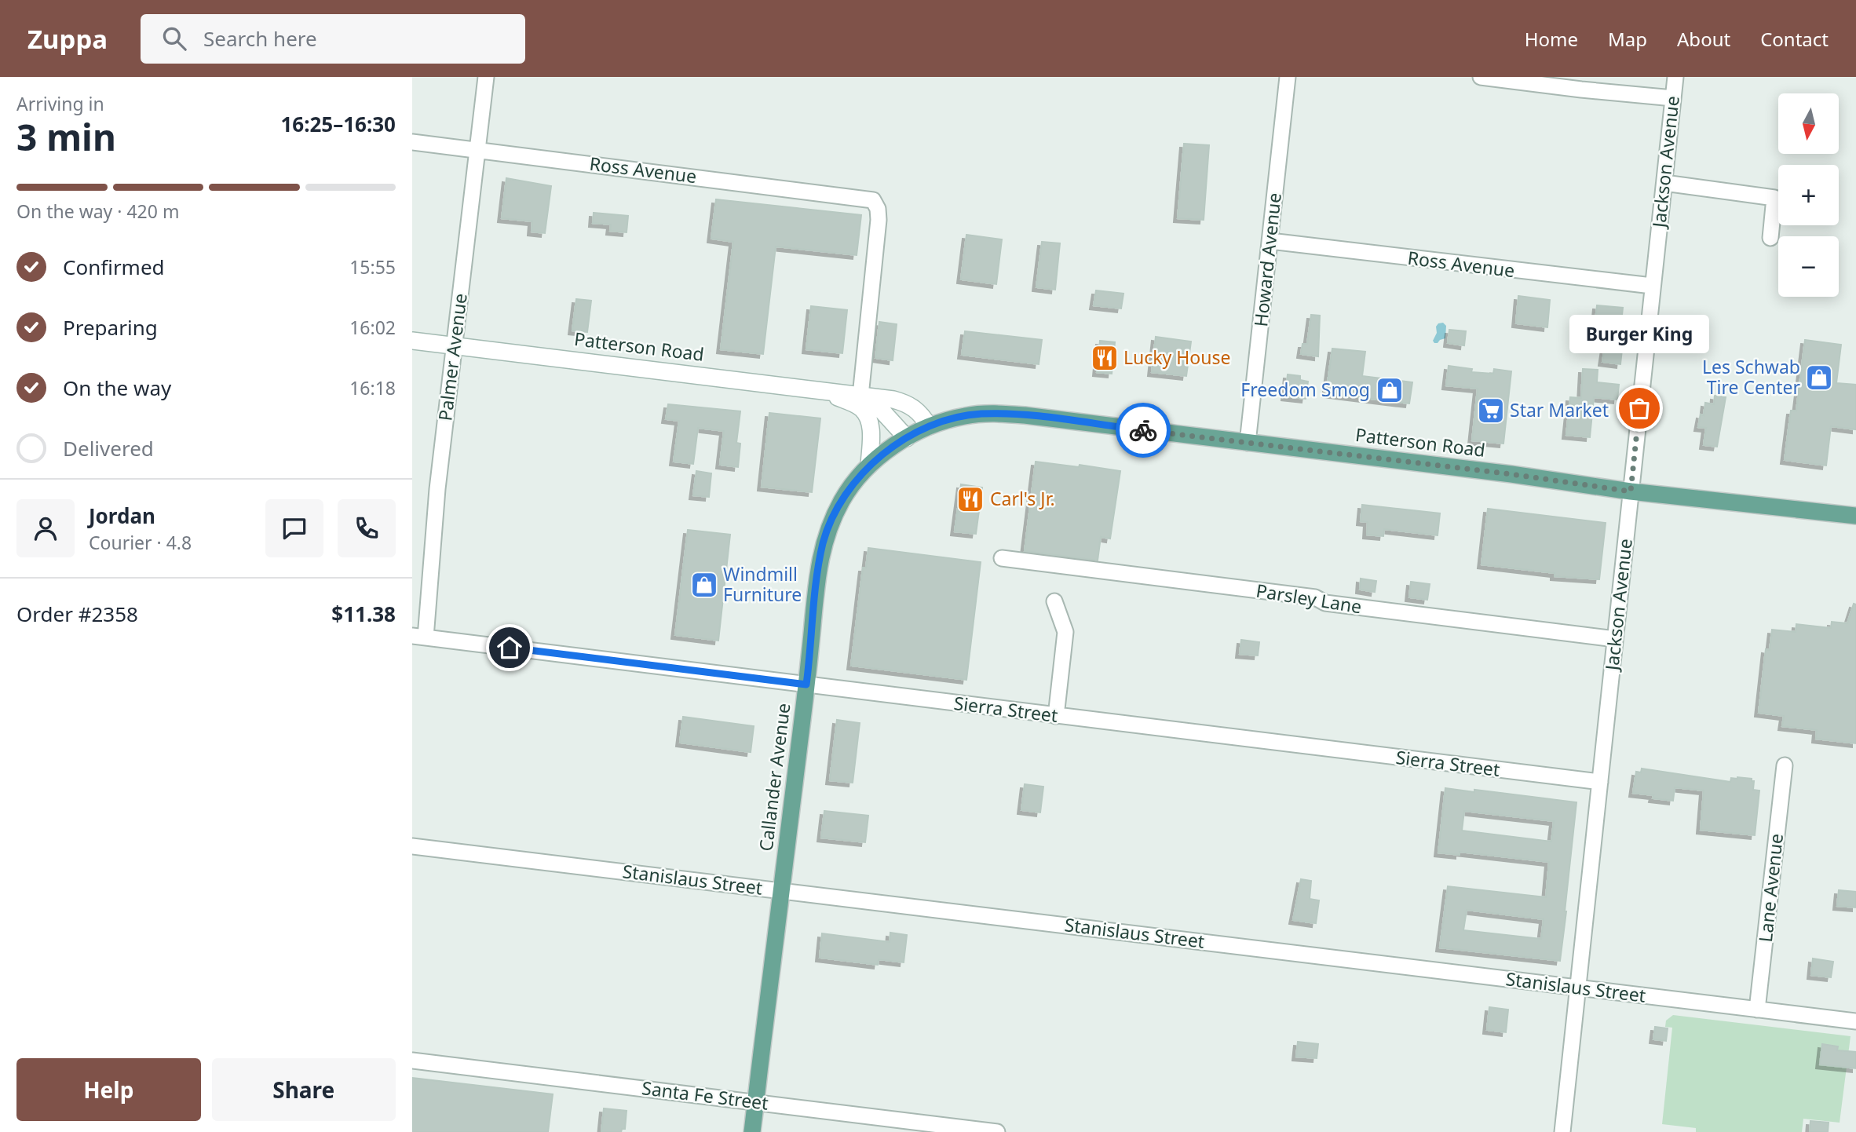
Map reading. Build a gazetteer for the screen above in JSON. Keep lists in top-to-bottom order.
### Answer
{
  "streets": {
    "main road": ["Patterson Road", "Callander Avenue"],
    "street": [
      "Jackson Avenue",
      "Ross Avenue",
      "Howard Avenue",
      "Palmer Avenue",
      "Parsley Lane",
      "Sierra Street",
      "Stanislaus Street",
      "Lane Avenue",
      "Santa Fe Street"
    ]
  },
  "crossings": [
    ["Jackson Avenue", "Ross Avenue"],
    ["Jackson Avenue", "Patterson Road"],
    ["Jackson Avenue", "Parsley Lane"],
    ["Jackson Avenue", "Sierra Street"],
    ["Jackson Avenue", "Stanislaus Street"],
    ["Ross Avenue", "Howard Avenue"],
    ["Ross Avenue", "Patterson Road"],
    ["Ross Avenue", "Palmer Avenue"],
    ["Howard Avenue", "Patterson Road"],
    ["Patterson Road", "Palmer Avenue"],
    ["Patterson Road", "Callander Avenue"],
    ["Palmer Avenue", "Sierra Street"],
    ["Sierra Street", "Callander Avenue"],
    ["Callander Avenue", "Stanislaus Street"],
    ["Callander Avenue", "Santa Fe Street"],
    ["Stanislaus Street", "Lane Avenue"]
  ],
  "places": {
    "restaurant": ["Lucky House", "Carl's Jr."],
    "shop": ["Les Schwab Tire Center", "Freedom Smog", "Windmill Furniture"],
    "other": ["Burger King"],
    "supermarket": ["Star Market"]
  },
  "north": "bottom",
  "page": {
    "header": "Zuppa",
    "search": "Search here",
    "nav": [
      "Home",
      "Map",
      "About",
      "Contact"
    ],
    "heading": ["3 min", "Arriving in", "16:25–16:30"],
    "panel": [
      "Jordan",
      "Courier · 4.8",
      "Order #2358",
      "$11.38"
    ],
    "map_buttons": ["+", "−"],
    "bar": "On the way · 420 m",
    "list": [
      ["Confirmed", "15:55"],
      ["Preparing", "16:02"],
      ["On the way", "16:18"],
      "Delivered"
    ],
    "bubble": "Burger King",
    "buttons": ["Help", "Share"]
  }
}
